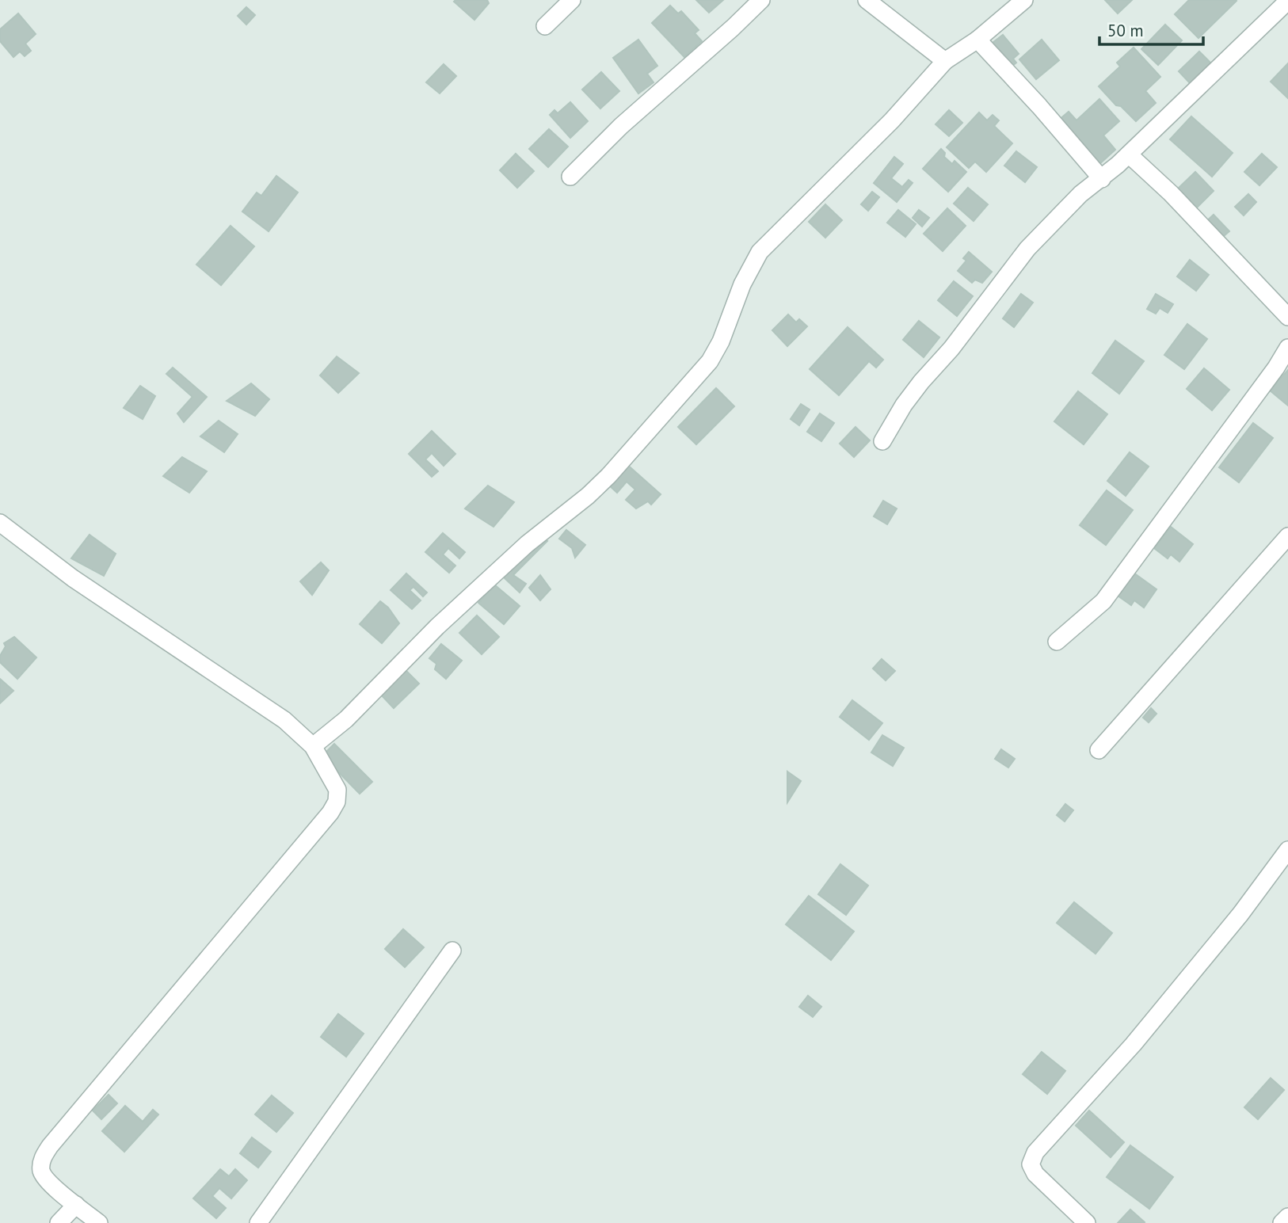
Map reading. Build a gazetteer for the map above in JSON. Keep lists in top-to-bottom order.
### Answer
{
  "scale_bar": "50 m"
}
